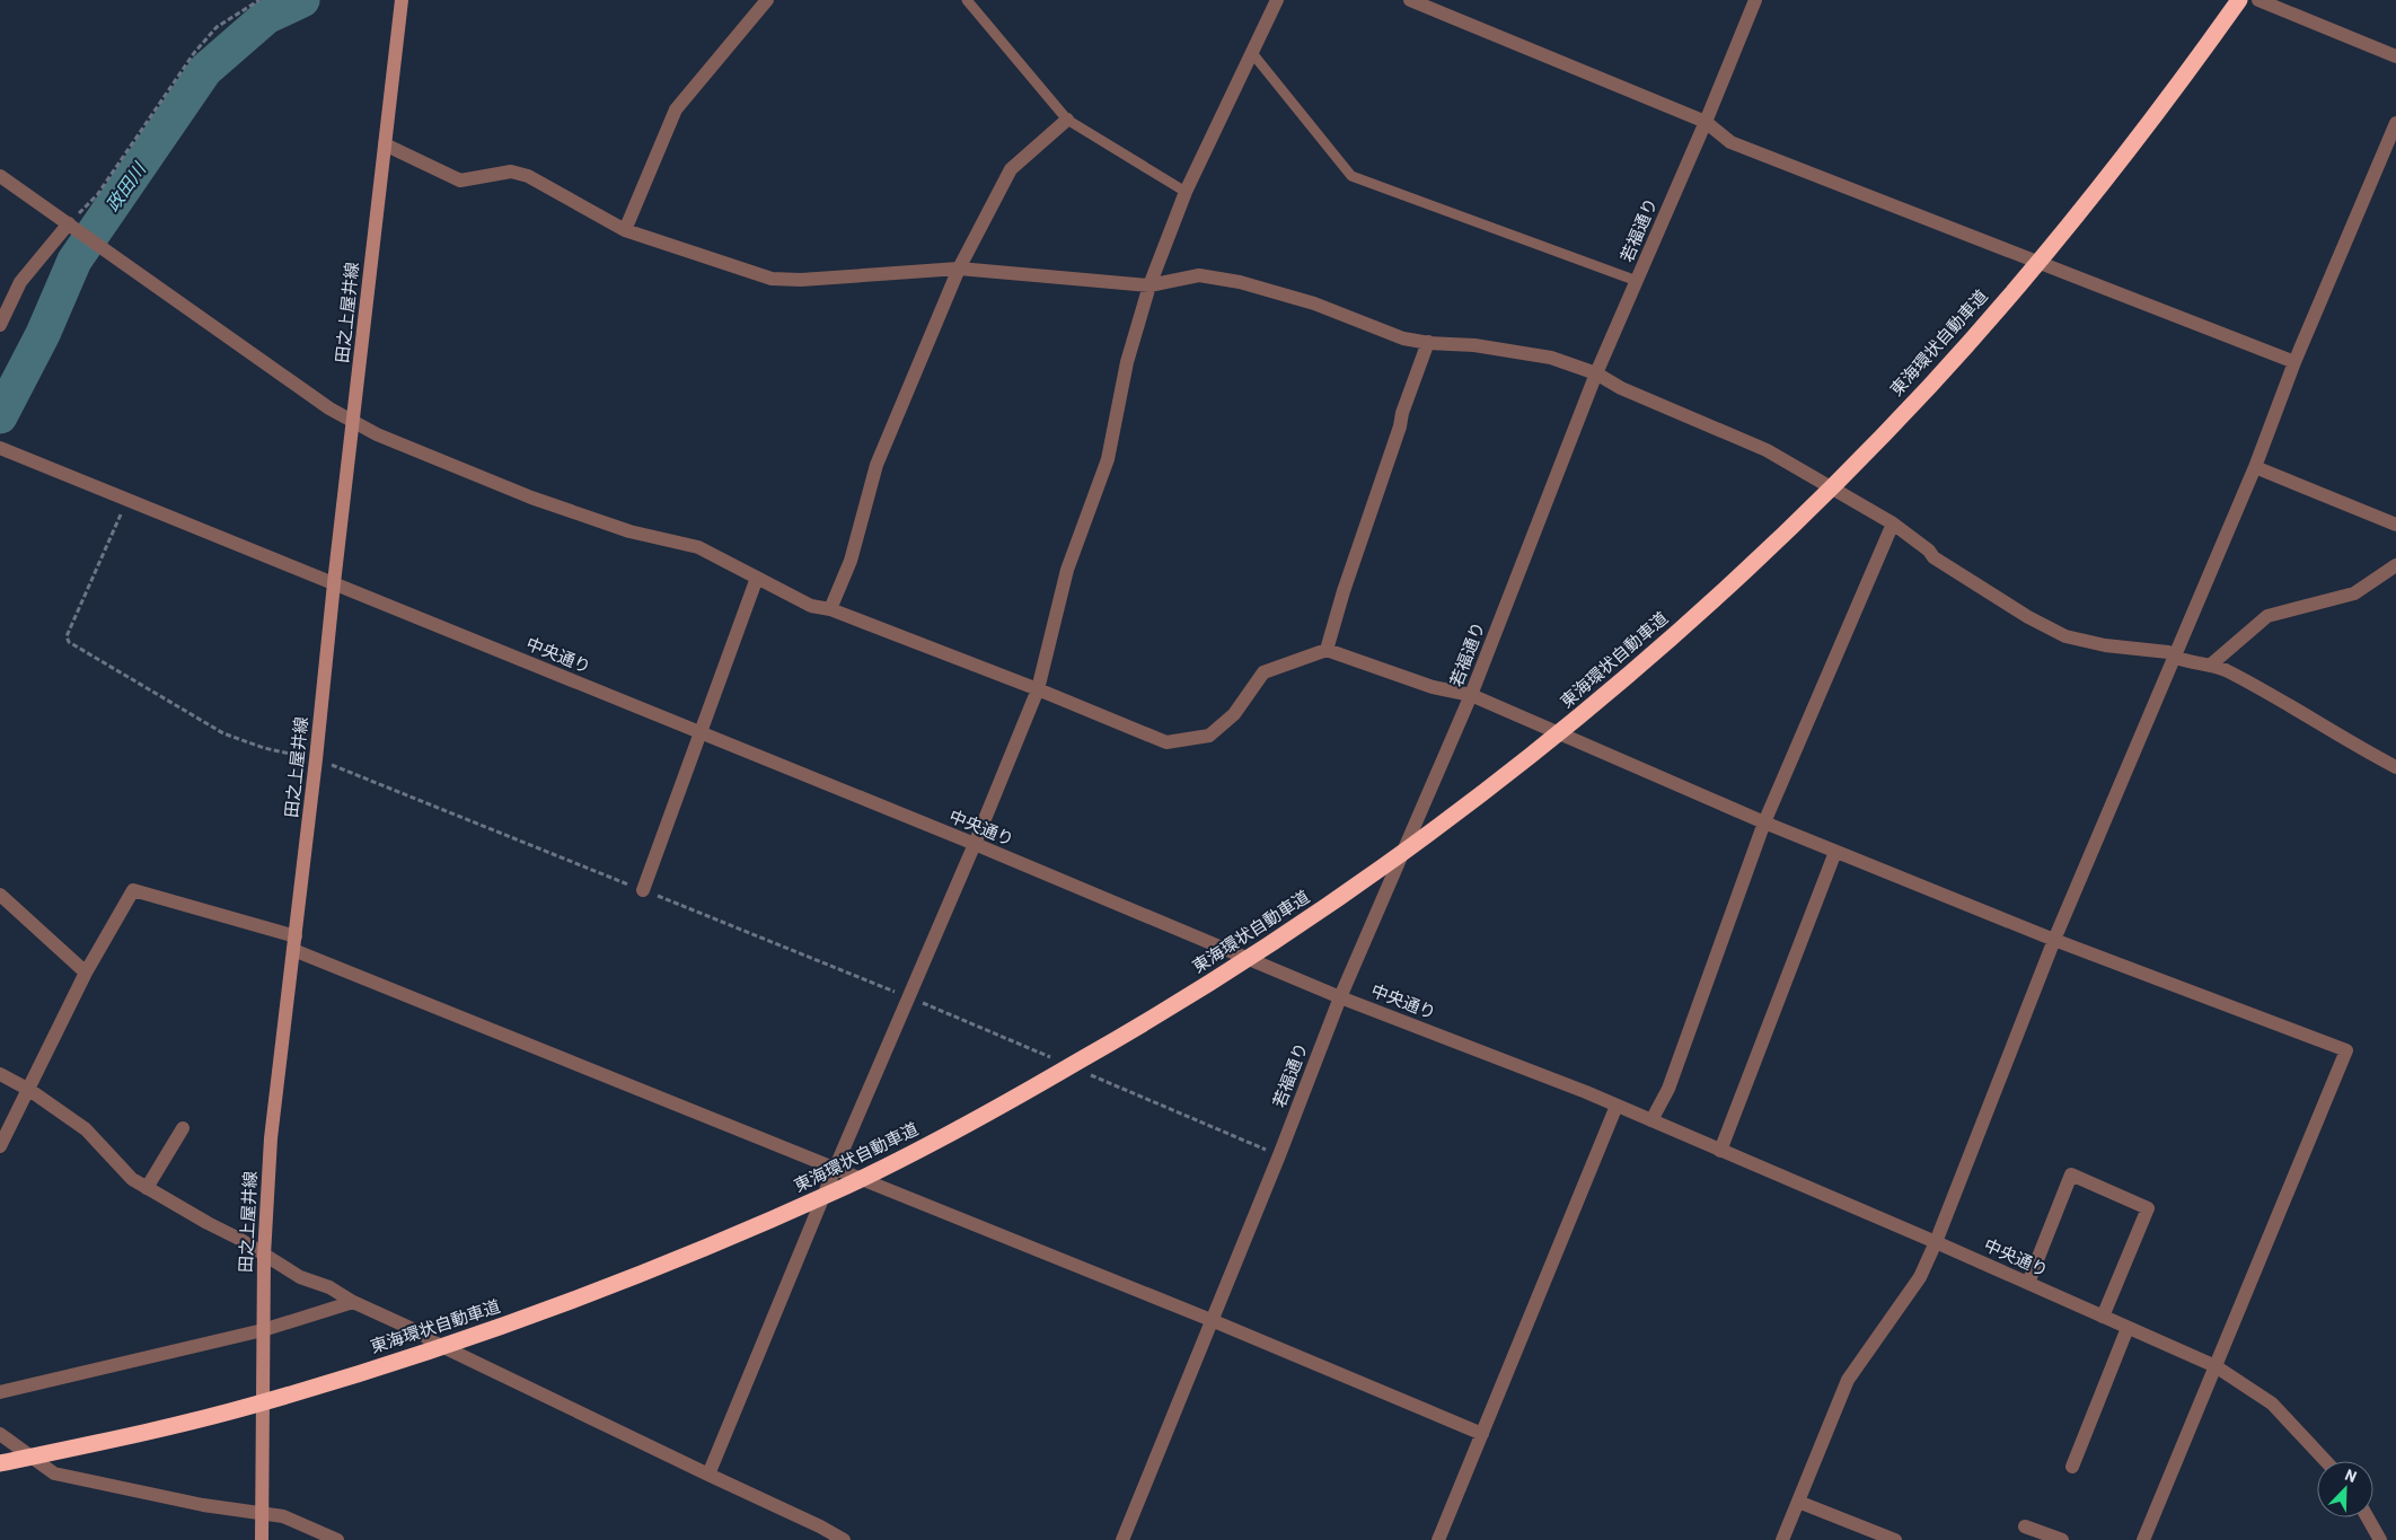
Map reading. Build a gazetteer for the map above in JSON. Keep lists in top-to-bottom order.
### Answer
{
  "streets": {
    "highway": ["東海環状自動車道"],
    "main road": ["田之上屋井線"],
    "street": ["若福通り", "中央通り"]
  },
  "crossings": [
    ["若福通り", "中央通り"],
    ["田之上屋井線", "中央通り"]
  ],
  "water": ["政田川"],
  "north": "top right"
}
